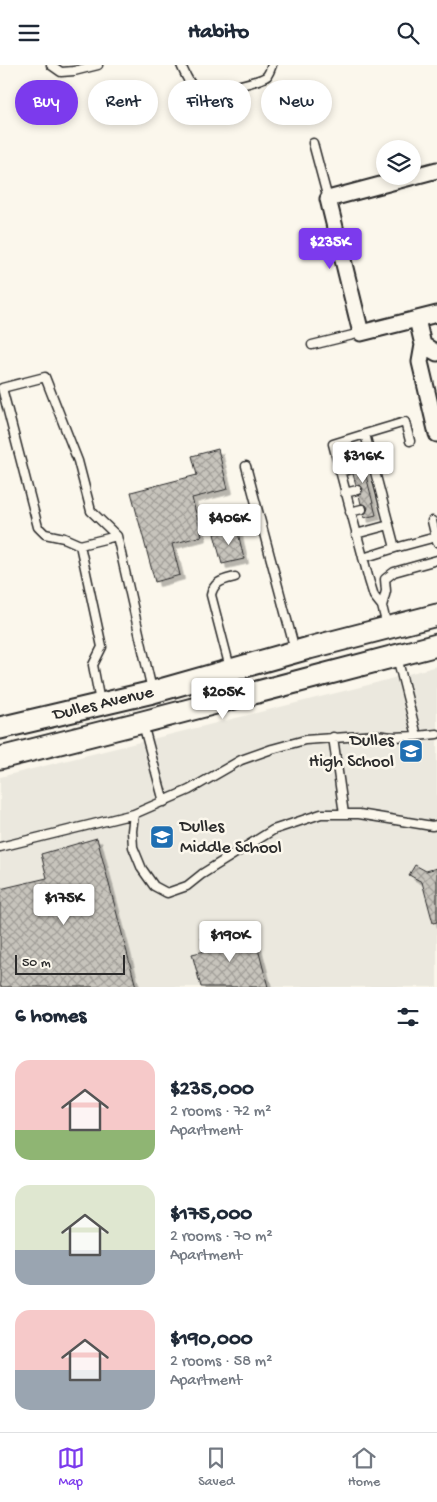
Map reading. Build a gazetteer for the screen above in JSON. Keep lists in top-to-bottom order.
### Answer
{
  "streets": {
    "main road": ["Dulles Avenue"]
  },
  "places": {
    "school or university": ["Dulles High School", "Dulles Middle School"]
  },
  "scale_bar": "50 m",
  "page": {
    "header": "Habito",
    "chip": [
      "Buy",
      "Rent",
      "Filters",
      "New"
    ],
    "price": [
      "$235K",
      "$316K",
      "$406K",
      "$205K",
      "$175K",
      "$190K"
    ],
    "scale": "50 m",
    "heading": "6 homes",
    "list": [
      {
        "name": "$235,000",
        "note": "2 rooms · 72 m² · Apartment"
      },
      {
        "name": "$175,000",
        "note": "2 rooms · 70 m² · Apartment"
      },
      {
        "name": "$190,000",
        "note": "2 rooms · 58 m² · Apartment"
      }
    ],
    "tabs": ["Map", "Saved", "Home"]
  }
}
